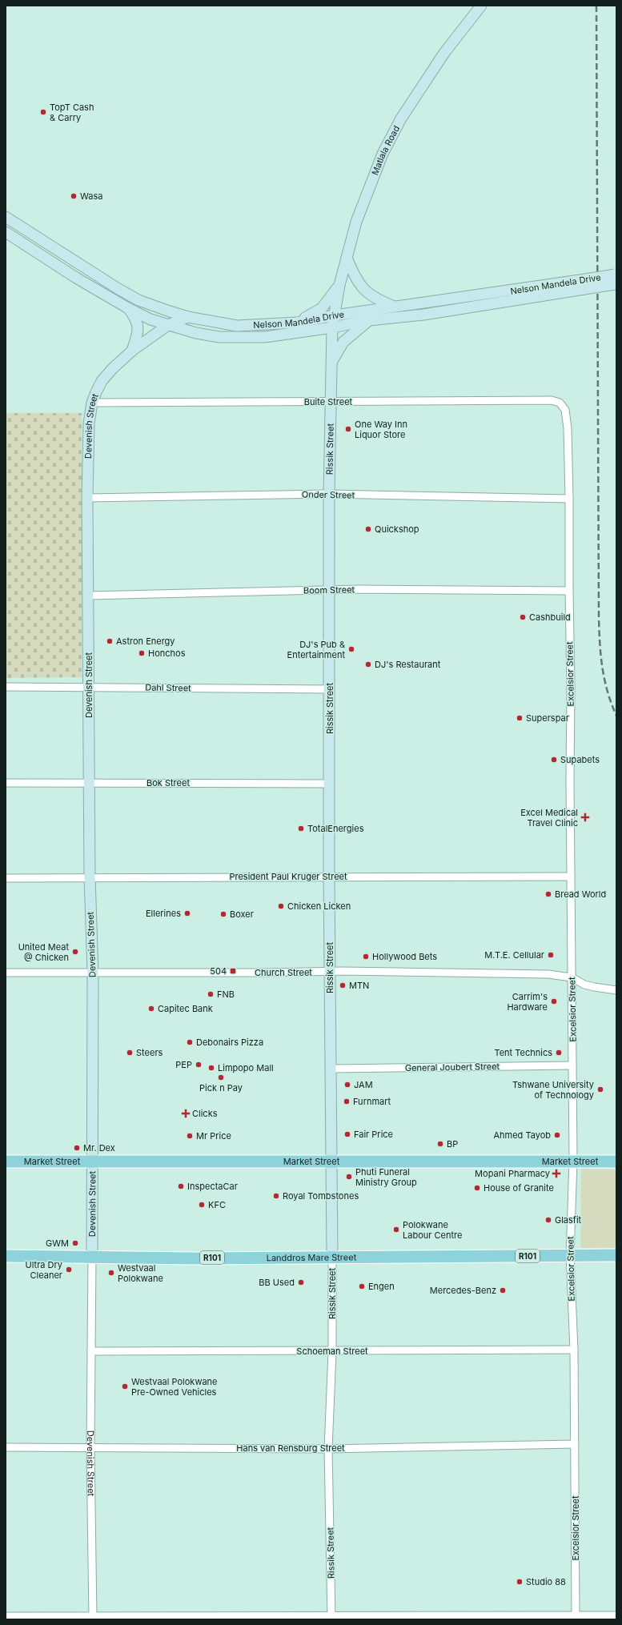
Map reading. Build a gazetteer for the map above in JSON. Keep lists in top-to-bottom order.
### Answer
{
  "streets": {
    "main road": [
      "Matlala Road",
      "Nelson Mandela Drive",
      "Devenish Street",
      "Rissik Street",
      "Market Street",
      "R101",
      "Landdros Mare Street"
    ],
    "street": [
      "Buite Street",
      "Onder Street",
      "Boom Street",
      "Excelsior Street",
      "Dahl Street",
      "Bok Street",
      "President Paul Kruger Street",
      "Church Street",
      "General Joubert Street",
      "Schoeman Street",
      "Hans van Rensburg Street"
    ]
  },
  "crossings": [
    ["Matlala Road", "Nelson Mandela Drive"],
    ["Matlala Road", "Rissik Street"],
    ["Nelson Mandela Drive", "Devenish Street"],
    ["Nelson Mandela Drive", "Rissik Street"],
    ["Buite Street", "Devenish Street"],
    ["Buite Street", "Rissik Street"],
    ["Buite Street", "Excelsior Street"],
    ["Devenish Street", "Onder Street"],
    ["Devenish Street", "Boom Street"],
    ["Devenish Street", "Dahl Street"],
    ["Devenish Street", "Bok Street"],
    ["Devenish Street", "President Paul Kruger Street"],
    ["Devenish Street", "Church Street"],
    ["Devenish Street", "Market Street"],
    ["Devenish Street", "Landdros Mare Street"],
    ["Devenish Street", "Schoeman Street"],
    ["Devenish Street", "Hans van Rensburg Street"],
    ["Rissik Street", "Onder Street"],
    ["Rissik Street", "Boom Street"],
    ["Rissik Street", "Dahl Street"],
    ["Rissik Street", "Bok Street"],
    ["Rissik Street", "President Paul Kruger Street"],
    ["Rissik Street", "Church Street"],
    ["Rissik Street", "General Joubert Street"],
    ["Rissik Street", "Market Street"],
    ["Rissik Street", "Landdros Mare Street"],
    ["Rissik Street", "Schoeman Street"],
    ["Rissik Street", "Hans van Rensburg Street"],
    ["Onder Street", "Excelsior Street"],
    ["Boom Street", "Excelsior Street"],
    ["Excelsior Street", "President Paul Kruger Street"],
    ["Excelsior Street", "Church Street"],
    ["Excelsior Street", "General Joubert Street"],
    ["Excelsior Street", "Market Street"],
    ["Excelsior Street", "Landdros Mare Street"],
    ["Excelsior Street", "Schoeman Street"],
    ["Excelsior Street", "Hans van Rensburg Street"]
  ],
  "places": {
    "other": [
      "TopT Cash & Carry",
      "Wasa",
      "One Way Inn Liquor Store",
      "Quickshop",
      "Cashbuild",
      "Astron Energy",
      "DJ's Pub & Entertainment",
      "Honchos",
      "DJ's Restaurant",
      "Superspar",
      "Supabets",
      "TotalEnergies",
      "Bread World",
      "Chicken Licken",
      "Ellerines",
      "Boxer",
      "United Meat @ Chicken",
      "M.T.E. Cellular",
      "Hollywood Bets",
      "MTN",
      "FNB",
      "Carrim's Hardware",
      "Capitec Bank",
      "Debonairs Pizza",
      "Steers",
      "Tent Technics",
      "PEP",
      "Limpopo Mall",
      "Pick n Pay",
      "JAM",
      "Tshwane University of Technology",
      "Furnmart",
      "Fair Price",
      "Ahmed Tayob",
      "Mr Price",
      "BP",
      "Mr. Dex",
      "Phuti Funeral Ministry Group",
      "InspectaCar",
      "House of Granite",
      "Royal Tombstones",
      "KFC",
      "Glasfit",
      "Polokwane Labour Centre",
      "GWM",
      "Ultra Dry Cleaner",
      "Westvaal Polokwane",
      "BB Used",
      "Engen",
      "Mercedes-Benz",
      "Westvaal Polokwane Pre-Owned Vehicles",
      "Studio 88"
    ],
    "health": ["Excel Medical Travel Clinic", "Clicks", "Mopani Pharmacy"],
    "transit": ["504"]
  }
}
